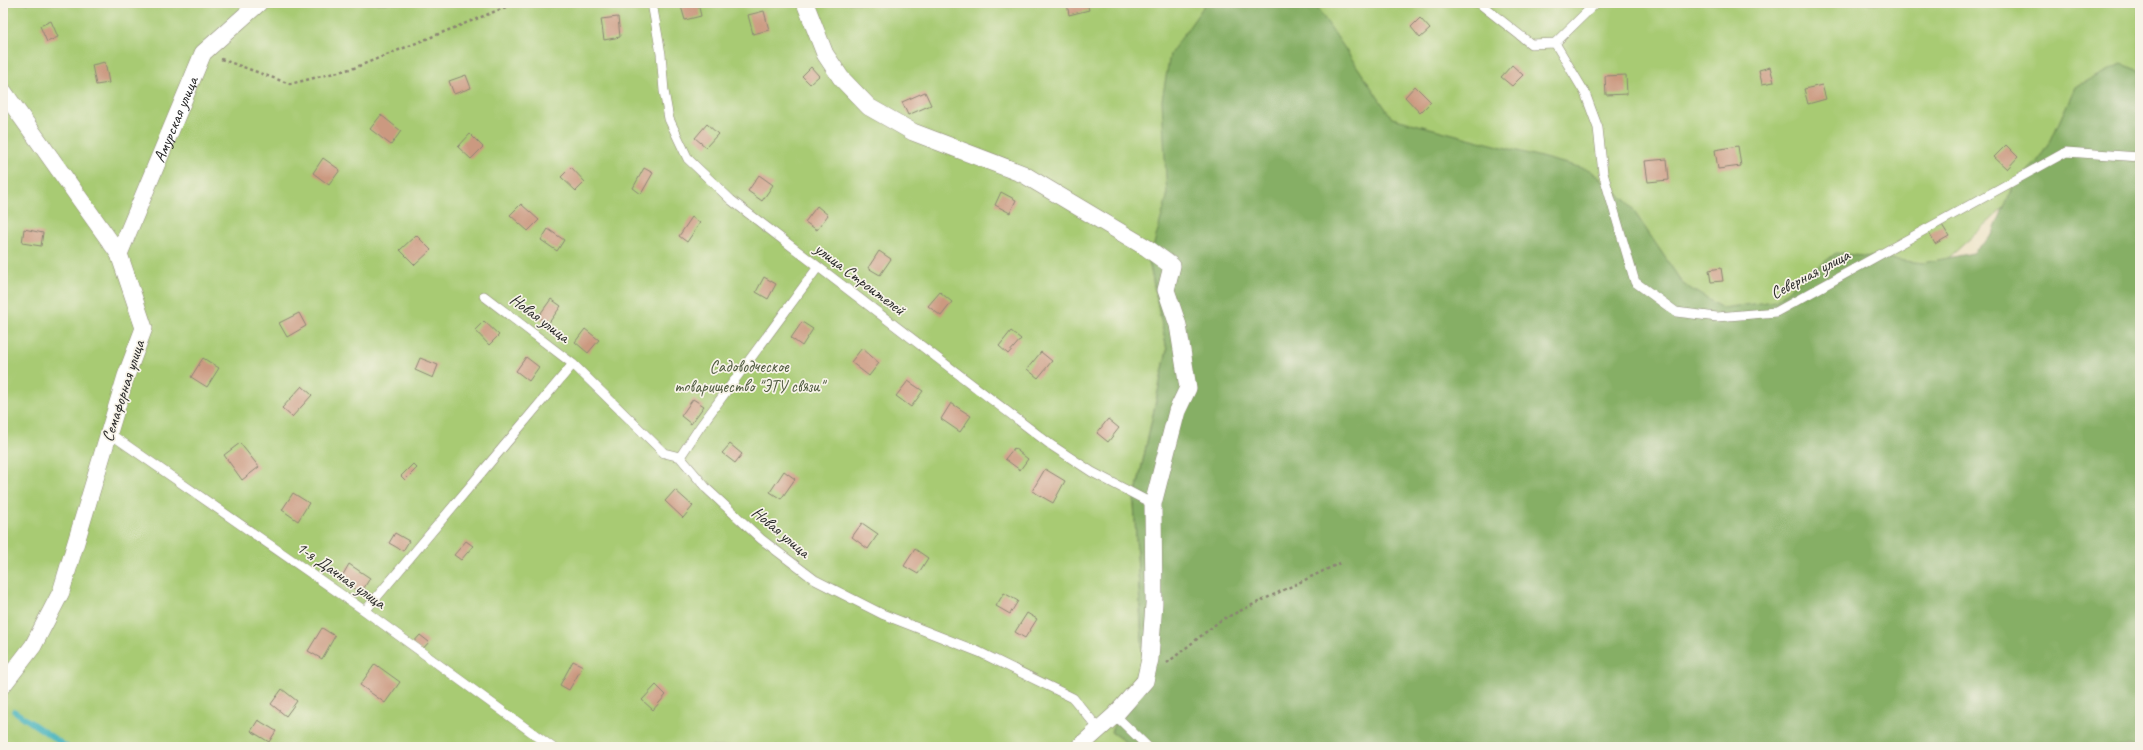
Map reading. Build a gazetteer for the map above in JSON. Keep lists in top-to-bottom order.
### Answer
{
  "streets": {
    "street": ["Амурская улица", "Семафорная улица"],
    "lane": [
      "Северная улица",
      "улица Строителей",
      "Новая улица",
      "1-я Дачная улица"
    ]
  },
  "crossings": [
    ["Амурская улица", "Семафорная улица"],
    ["Семафорная улица", "1-я Дачная улица"]
  ],
  "parks": ["Садоводческое товарищество \"ЭТУ связи\""]
}
